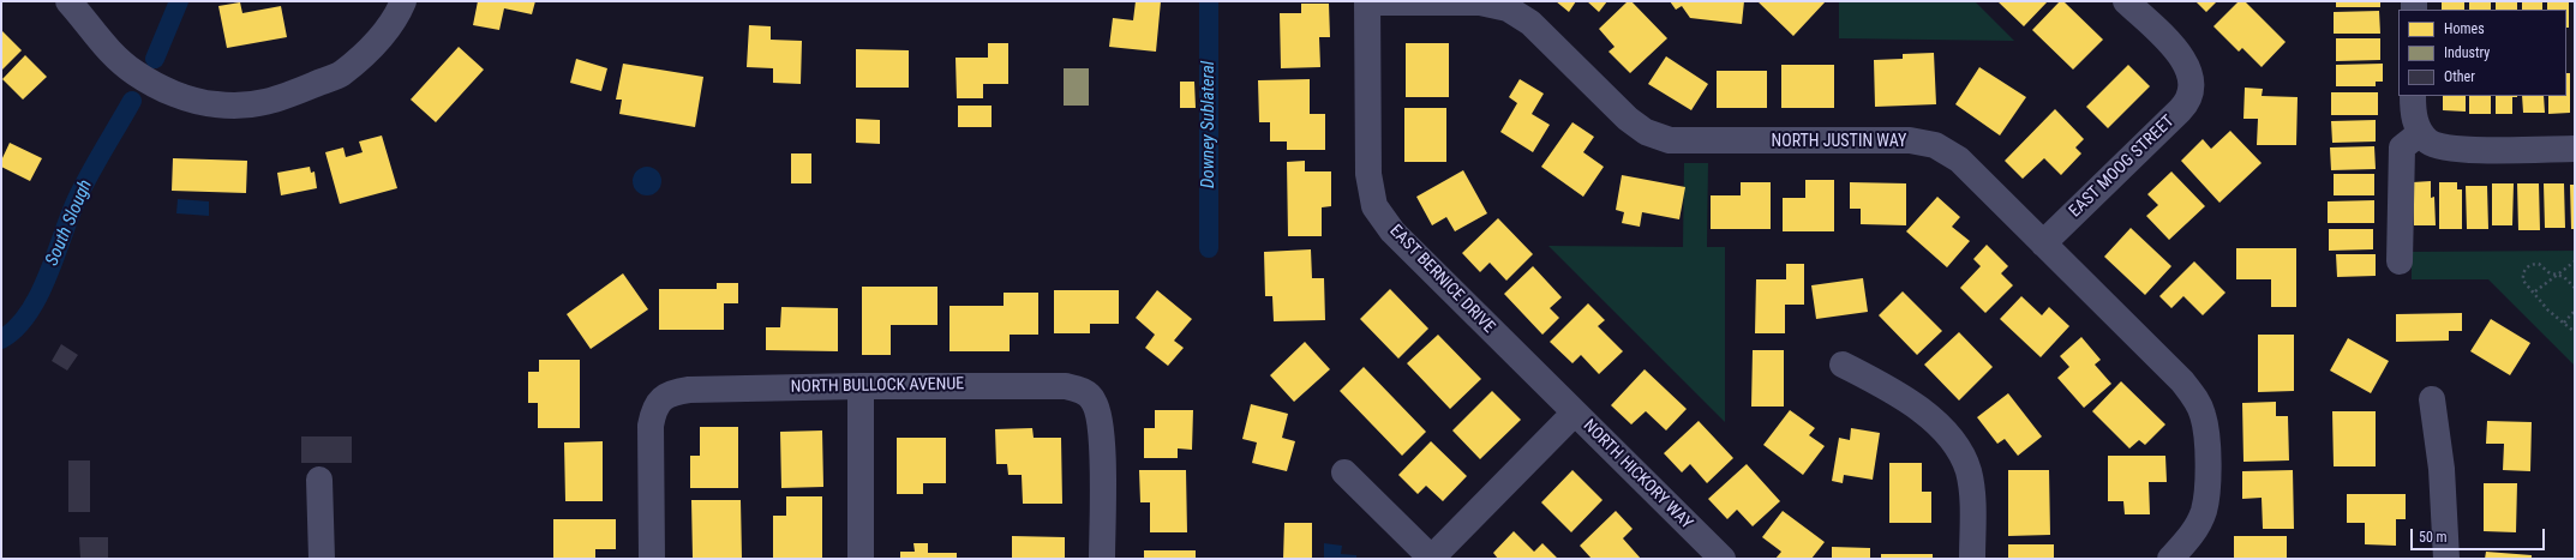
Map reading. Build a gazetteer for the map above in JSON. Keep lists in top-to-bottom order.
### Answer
{
  "streets": {
    "street": [
      "NORTH JUSTIN WAY",
      "EAST MOOG STREET",
      "EAST BERNICE DRIVE",
      "NORTH BULLOCK AVENUE",
      "NORTH HICKORY WAY"
    ]
  },
  "crossings": [
    ["NORTH JUSTIN WAY", "EAST MOOG STREET"],
    ["NORTH JUSTIN WAY", "EAST BERNICE DRIVE"],
    ["EAST BERNICE DRIVE", "NORTH HICKORY WAY"]
  ],
  "water": ["Downey Sublateral", "South Slough"],
  "legend": ["Homes", "Industry", "Other"],
  "scale_bar": "50 m"
}
